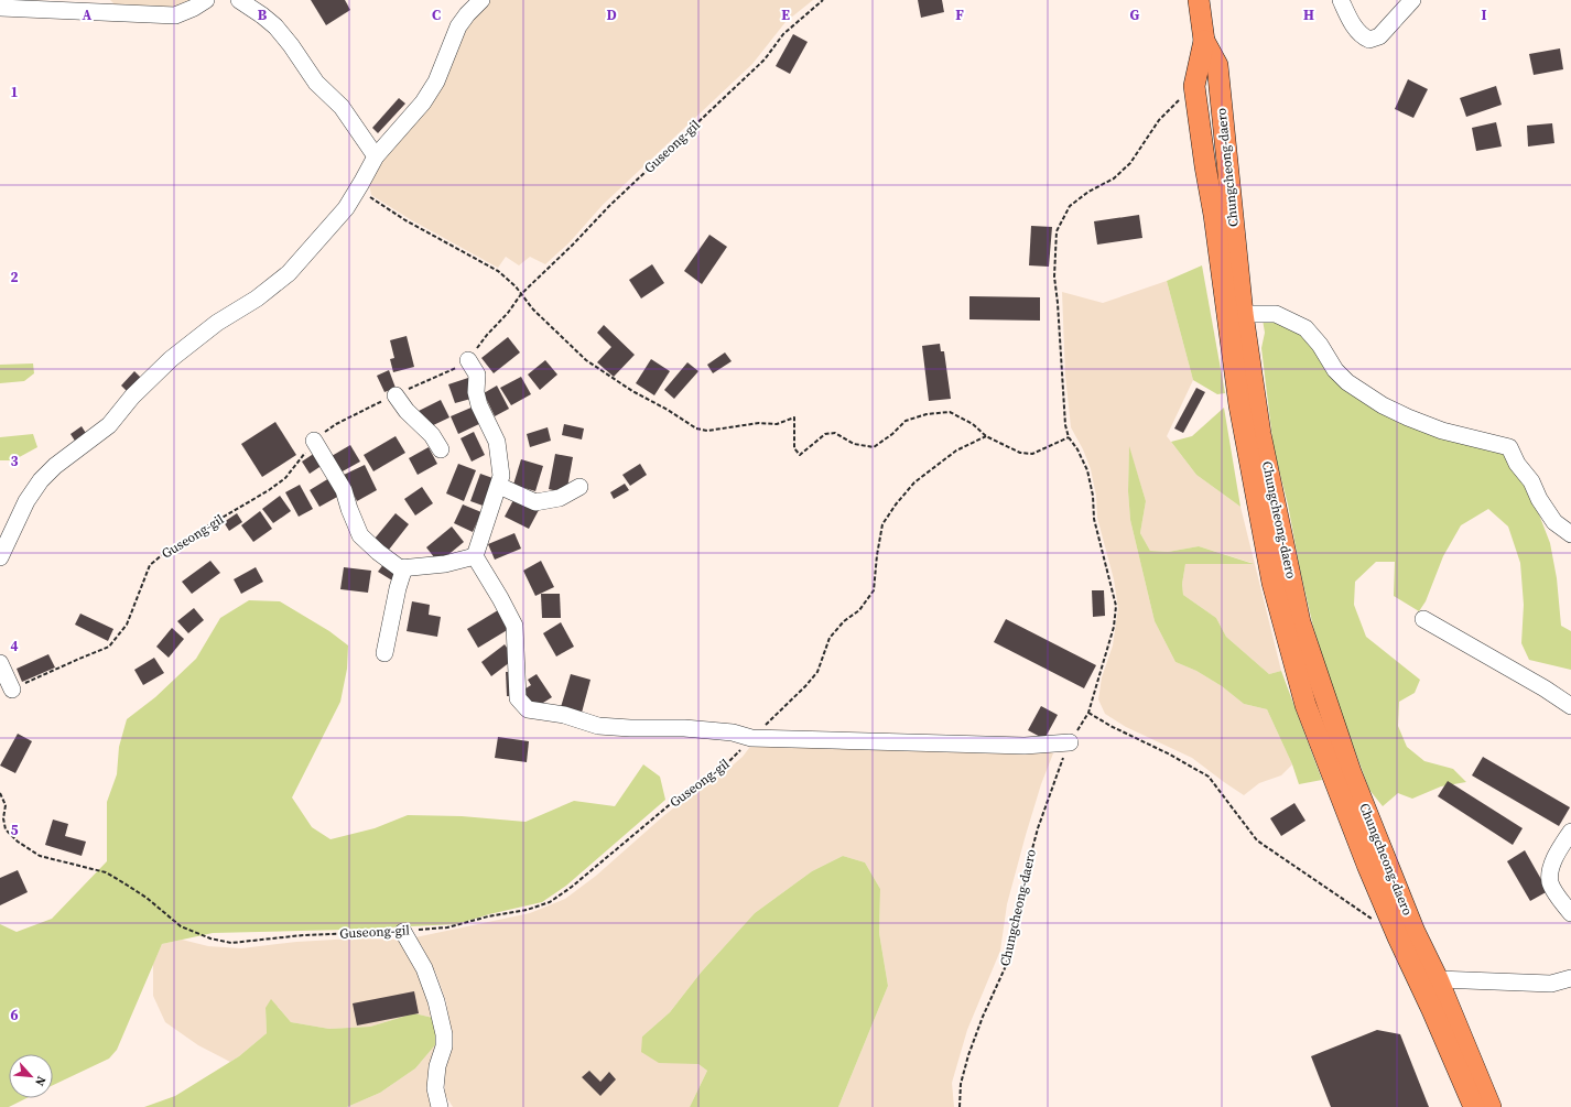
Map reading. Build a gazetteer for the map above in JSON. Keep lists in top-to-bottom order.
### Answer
{
  "streets": {
    "main road": ["Chungcheong-daero"],
    "path": ["Guseong-gil"]
  },
  "north": "bottom right",
  "grid": {
    "columns": [
      "A",
      "B",
      "C",
      "D",
      "E",
      "F",
      "G",
      "H",
      "I"
    ],
    "rows": [
      "1",
      "2",
      "3",
      "4",
      "5",
      "6"
    ]
  }
}
